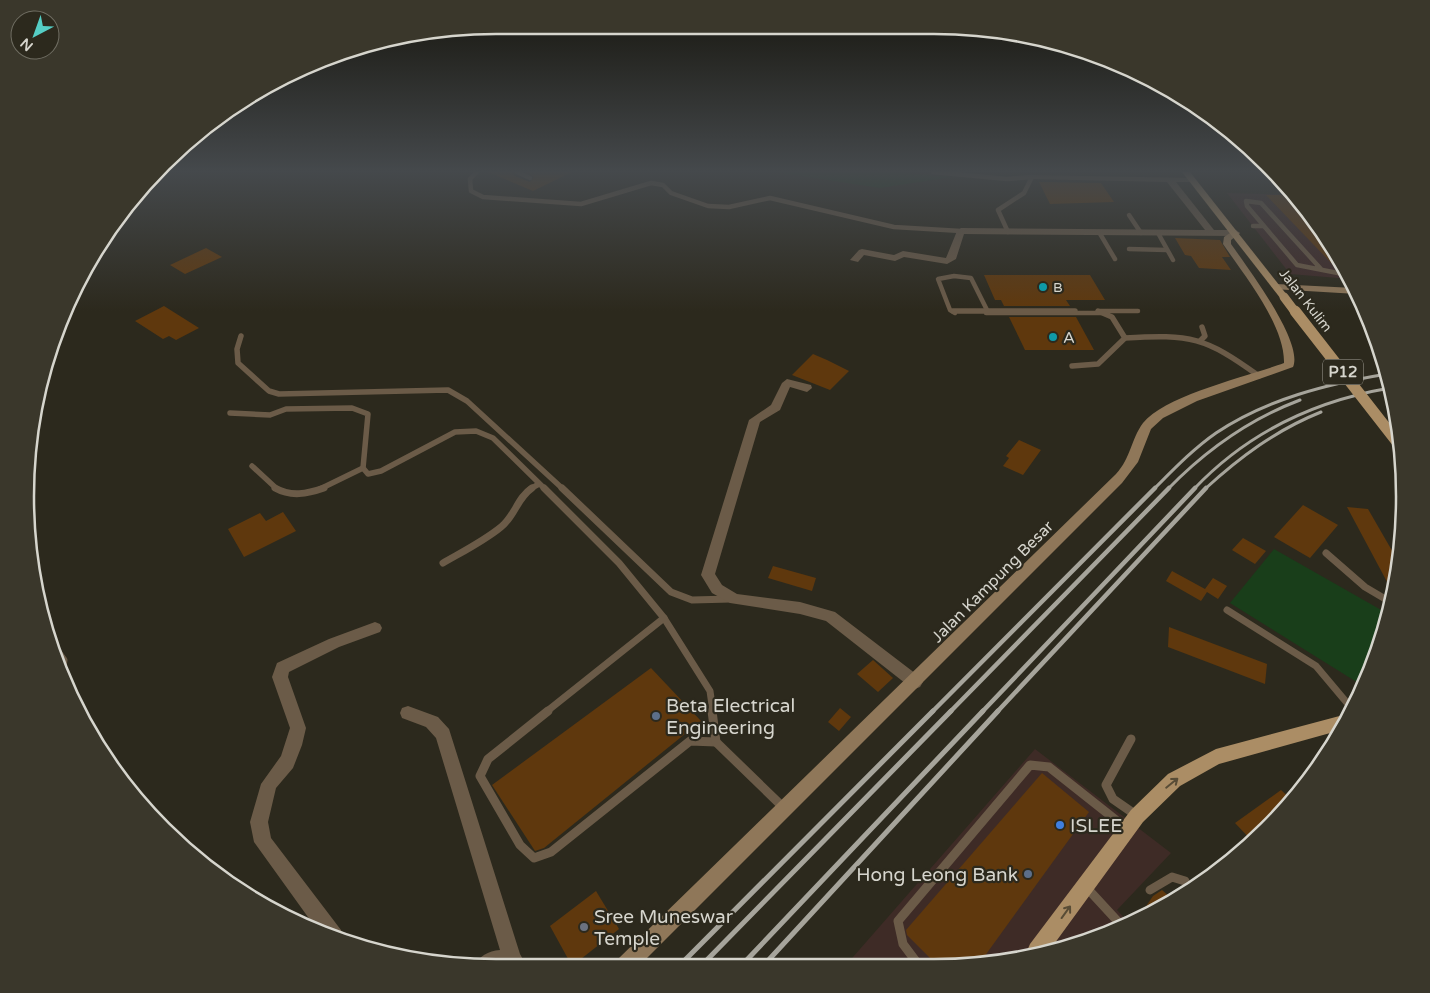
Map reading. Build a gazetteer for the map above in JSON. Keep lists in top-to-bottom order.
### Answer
{
  "streets": {
    "main road": ["Jalan Kulim", "P12"],
    "street": ["Jalan Kampung Besar"]
  },
  "crossings": [
    ["Jalan Kulim", "Jalan Kampung Besar"]
  ],
  "places": [
    "B",
    "A",
    "Beta Electrical Engineering",
    "ISLEE",
    "Hong Leong Bank",
    "Sree Muneswar Temple"
  ],
  "north": "bottom left"
}
